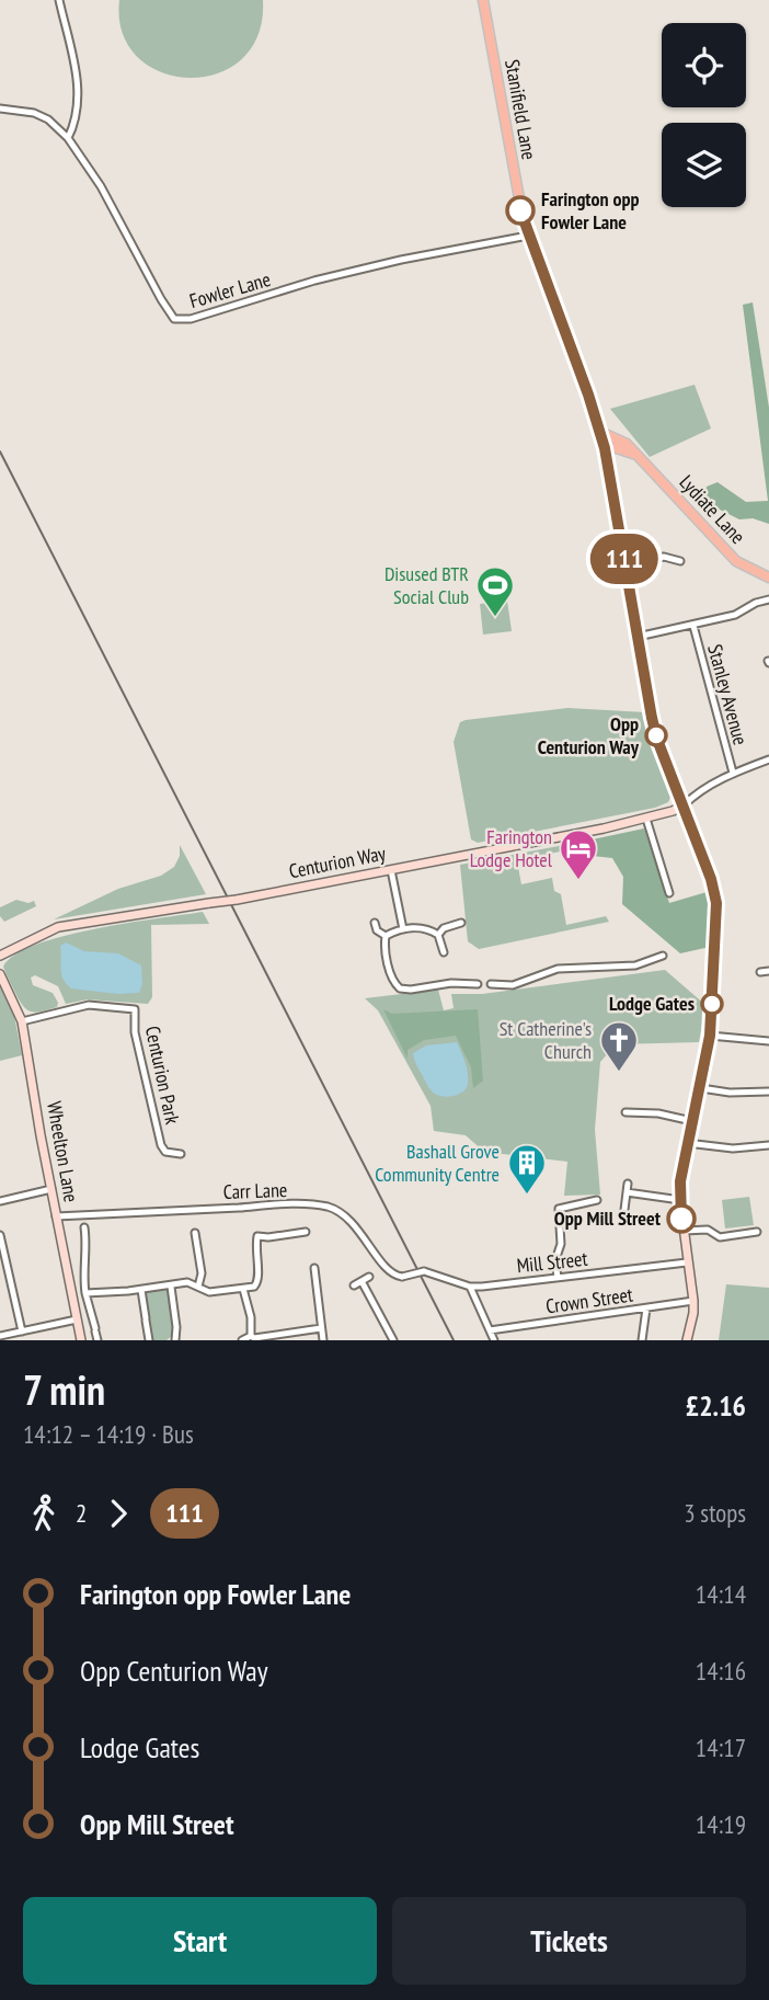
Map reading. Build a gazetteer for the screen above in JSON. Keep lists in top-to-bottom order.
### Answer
{
  "streets": {
    "main road": ["Stanifield Lane", "Lydiate Lane"],
    "street": [
      "Fowler Lane",
      "Stanley Avenue",
      "Centurion Way",
      "Centurion Park",
      "Wheelton Lane",
      "Carr Lane",
      "Mill Street",
      "Crown Street"
    ]
  },
  "crossings": [
    ["Stanifield Lane", "Fowler Lane"],
    ["Stanifield Lane", "Lydiate Lane"],
    ["Stanifield Lane", "Centurion Way"],
    ["Stanifield Lane", "Mill Street"],
    ["Stanifield Lane", "Crown Street"],
    ["Centurion Park", "Wheelton Lane"],
    ["Wheelton Lane", "Carr Lane"],
    ["Carr Lane", "Mill Street"]
  ],
  "places": {
    "other": [
      "Farington opp Fowler Lane",
      "Opp Centurion Way",
      "Lodge Gates",
      "Opp Mill Street"
    ],
    "sports": ["Disused BTR Social Club"],
    "hotel": ["Farington Lodge Hotel"],
    "church": ["St Catherine's Church"],
    "building": ["Bashall Grove Community Centre"]
  },
  "lines": ["bus line 111"],
  "page": {
    "on_map": "111",
    "heading": ["7 min", "14:12 – 14:19 · Bus", "£2.16"],
    "legs": ["2", "111", "3 stops"],
    "list": [
      {
        "name": "Farington opp Fowler Lane",
        "value": "14:14"
      },
      {
        "name": "Opp Centurion Way",
        "value": "14:16"
      },
      {
        "name": "Lodge Gates",
        "value": "14:17"
      },
      {
        "name": "Opp Mill Street",
        "value": "14:19"
      }
    ],
    "buttons": ["Start", "Tickets"]
  }
}
